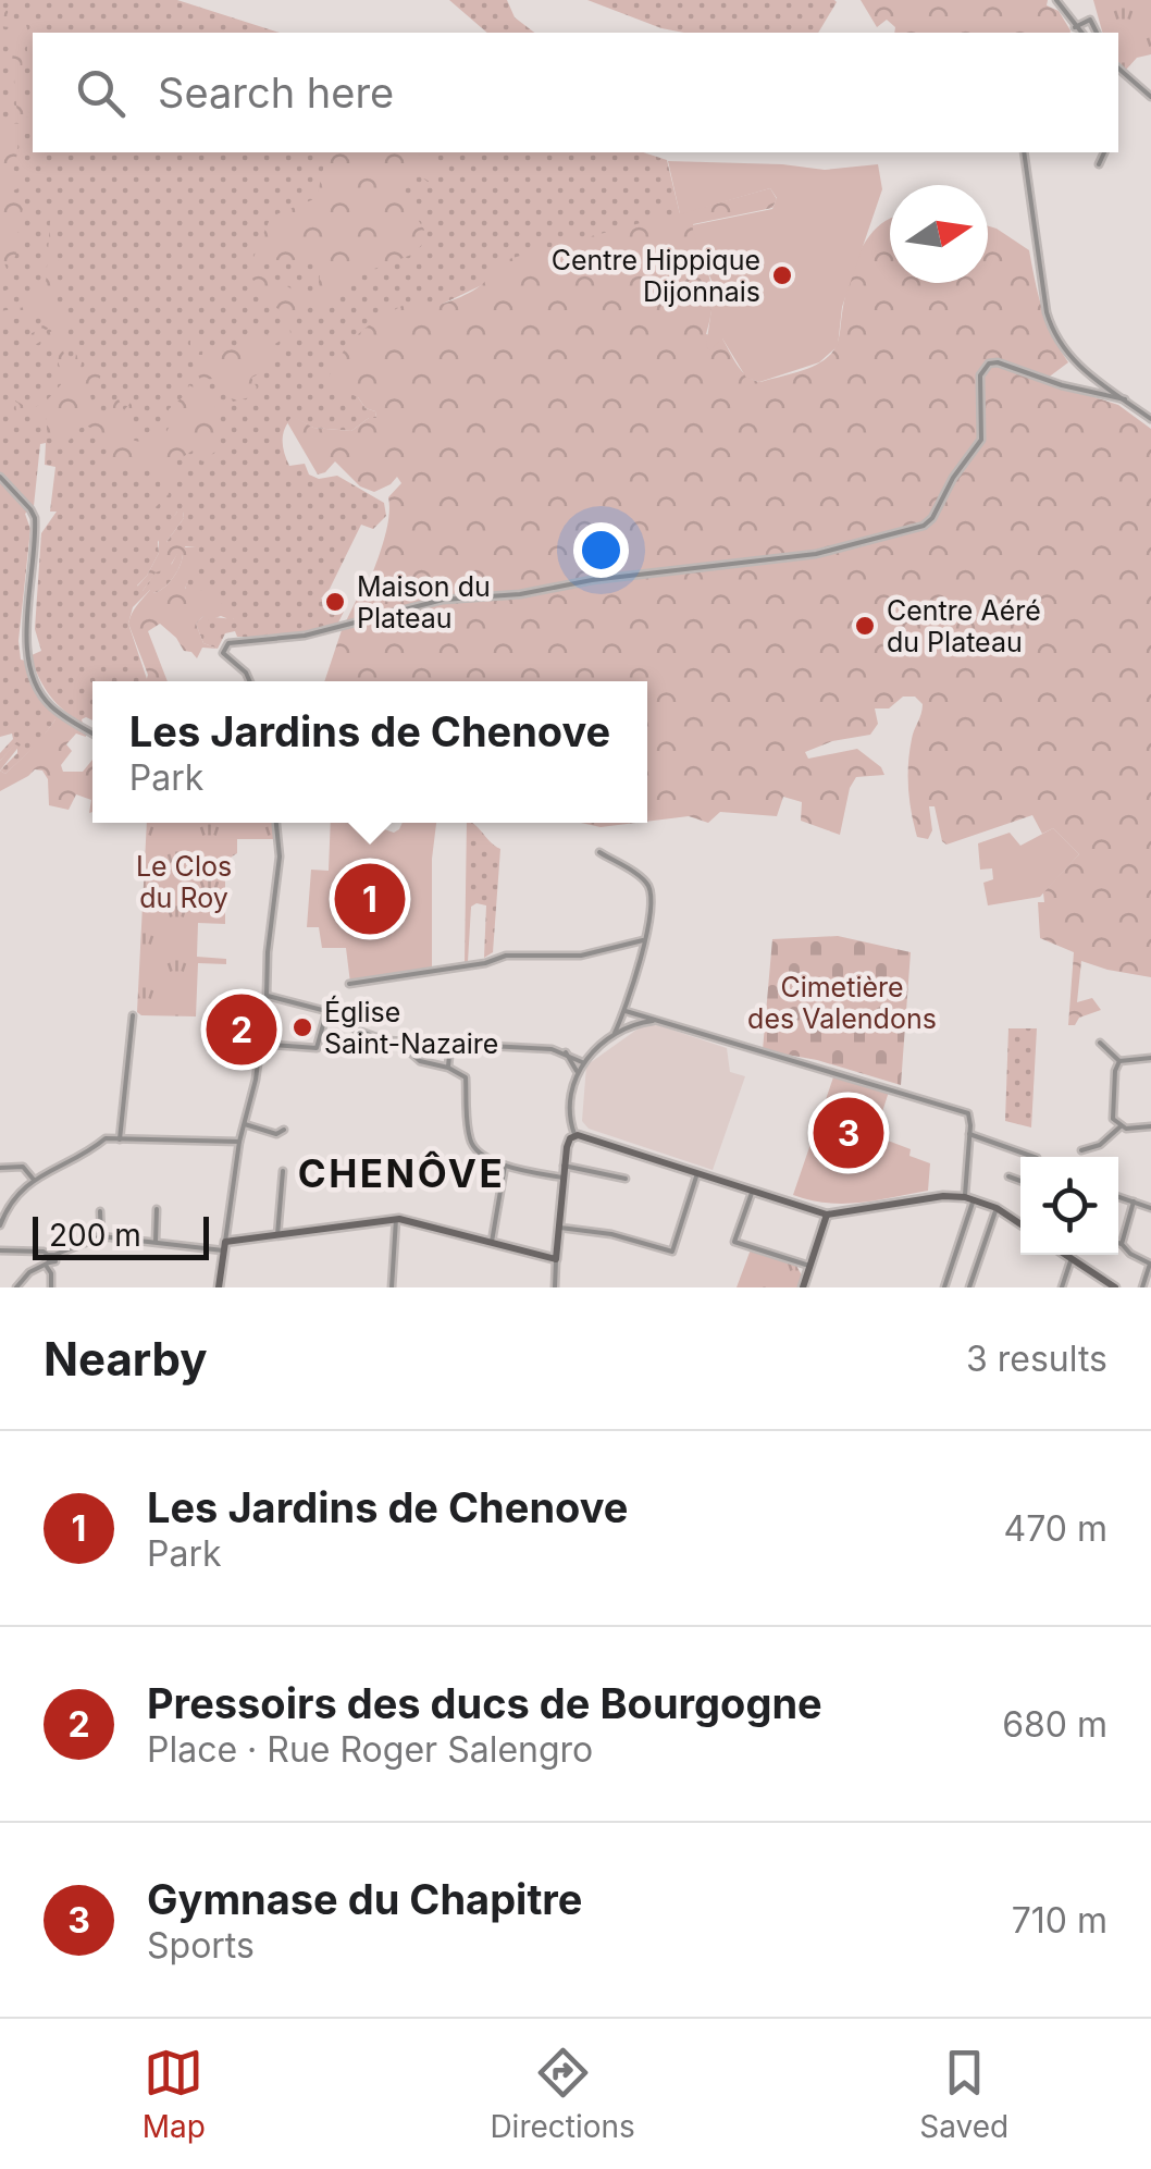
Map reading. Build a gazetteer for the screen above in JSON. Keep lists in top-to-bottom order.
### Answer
{
  "districts": ["CHENÔVE"],
  "parks": ["Le Clos du Roy", "Cimetière des Valendons"],
  "places": [
    "Centre Hippique Dijonnais",
    "Maison du Plateau",
    "Centre Aéré du Plateau",
    "Église Saint-Nazaire"
  ],
  "scale_bar": "200 m",
  "north": "right",
  "page": {
    "search": "Search here",
    "popup": ["Les Jardins de Chenove", "Park"],
    "pins": ["1", "2", "3"],
    "scale": "200 m",
    "heading": ["Nearby", "3 results"],
    "list": [
      {
        "mark": "1",
        "name": "Les Jardins de Chenove",
        "note": "Park",
        "value": "470 m"
      },
      {
        "mark": "2",
        "name": "Pressoirs des ducs de Bourgogne",
        "note": "Place · Rue Roger Salengro",
        "value": "680 m"
      },
      {
        "mark": "3",
        "name": "Gymnase du Chapitre",
        "note": "Sports",
        "value": "710 m"
      }
    ],
    "nav": ["Map", "Directions", "Saved"]
  }
}
